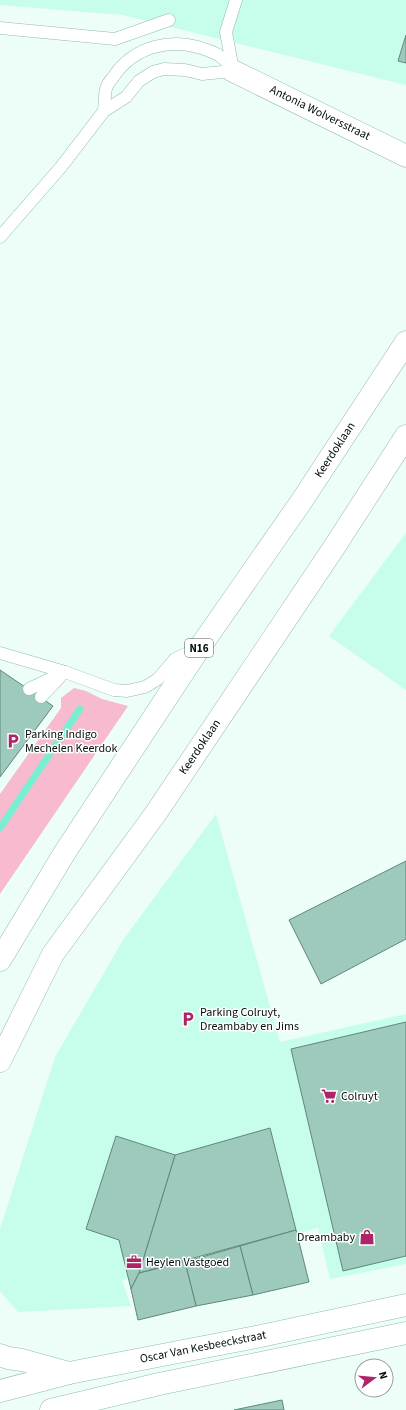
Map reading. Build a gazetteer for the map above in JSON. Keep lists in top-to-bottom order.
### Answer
{
  "streets": {
    "main road": [
      "Antonia Wolversstraat",
      "Keerdoklaan",
      "N16",
      "Oscar Van Kesbeeckstraat"
    ]
  },
  "places": {
    "parking": ["Parking Indigo Mechelen Keerdok", "Parking Colruyt, Dreambaby en Jims"],
    "supermarket": ["Colruyt"],
    "shop": ["Dreambaby"],
    "office": ["Heylen Vastgoed"]
  },
  "north": "right"
}
